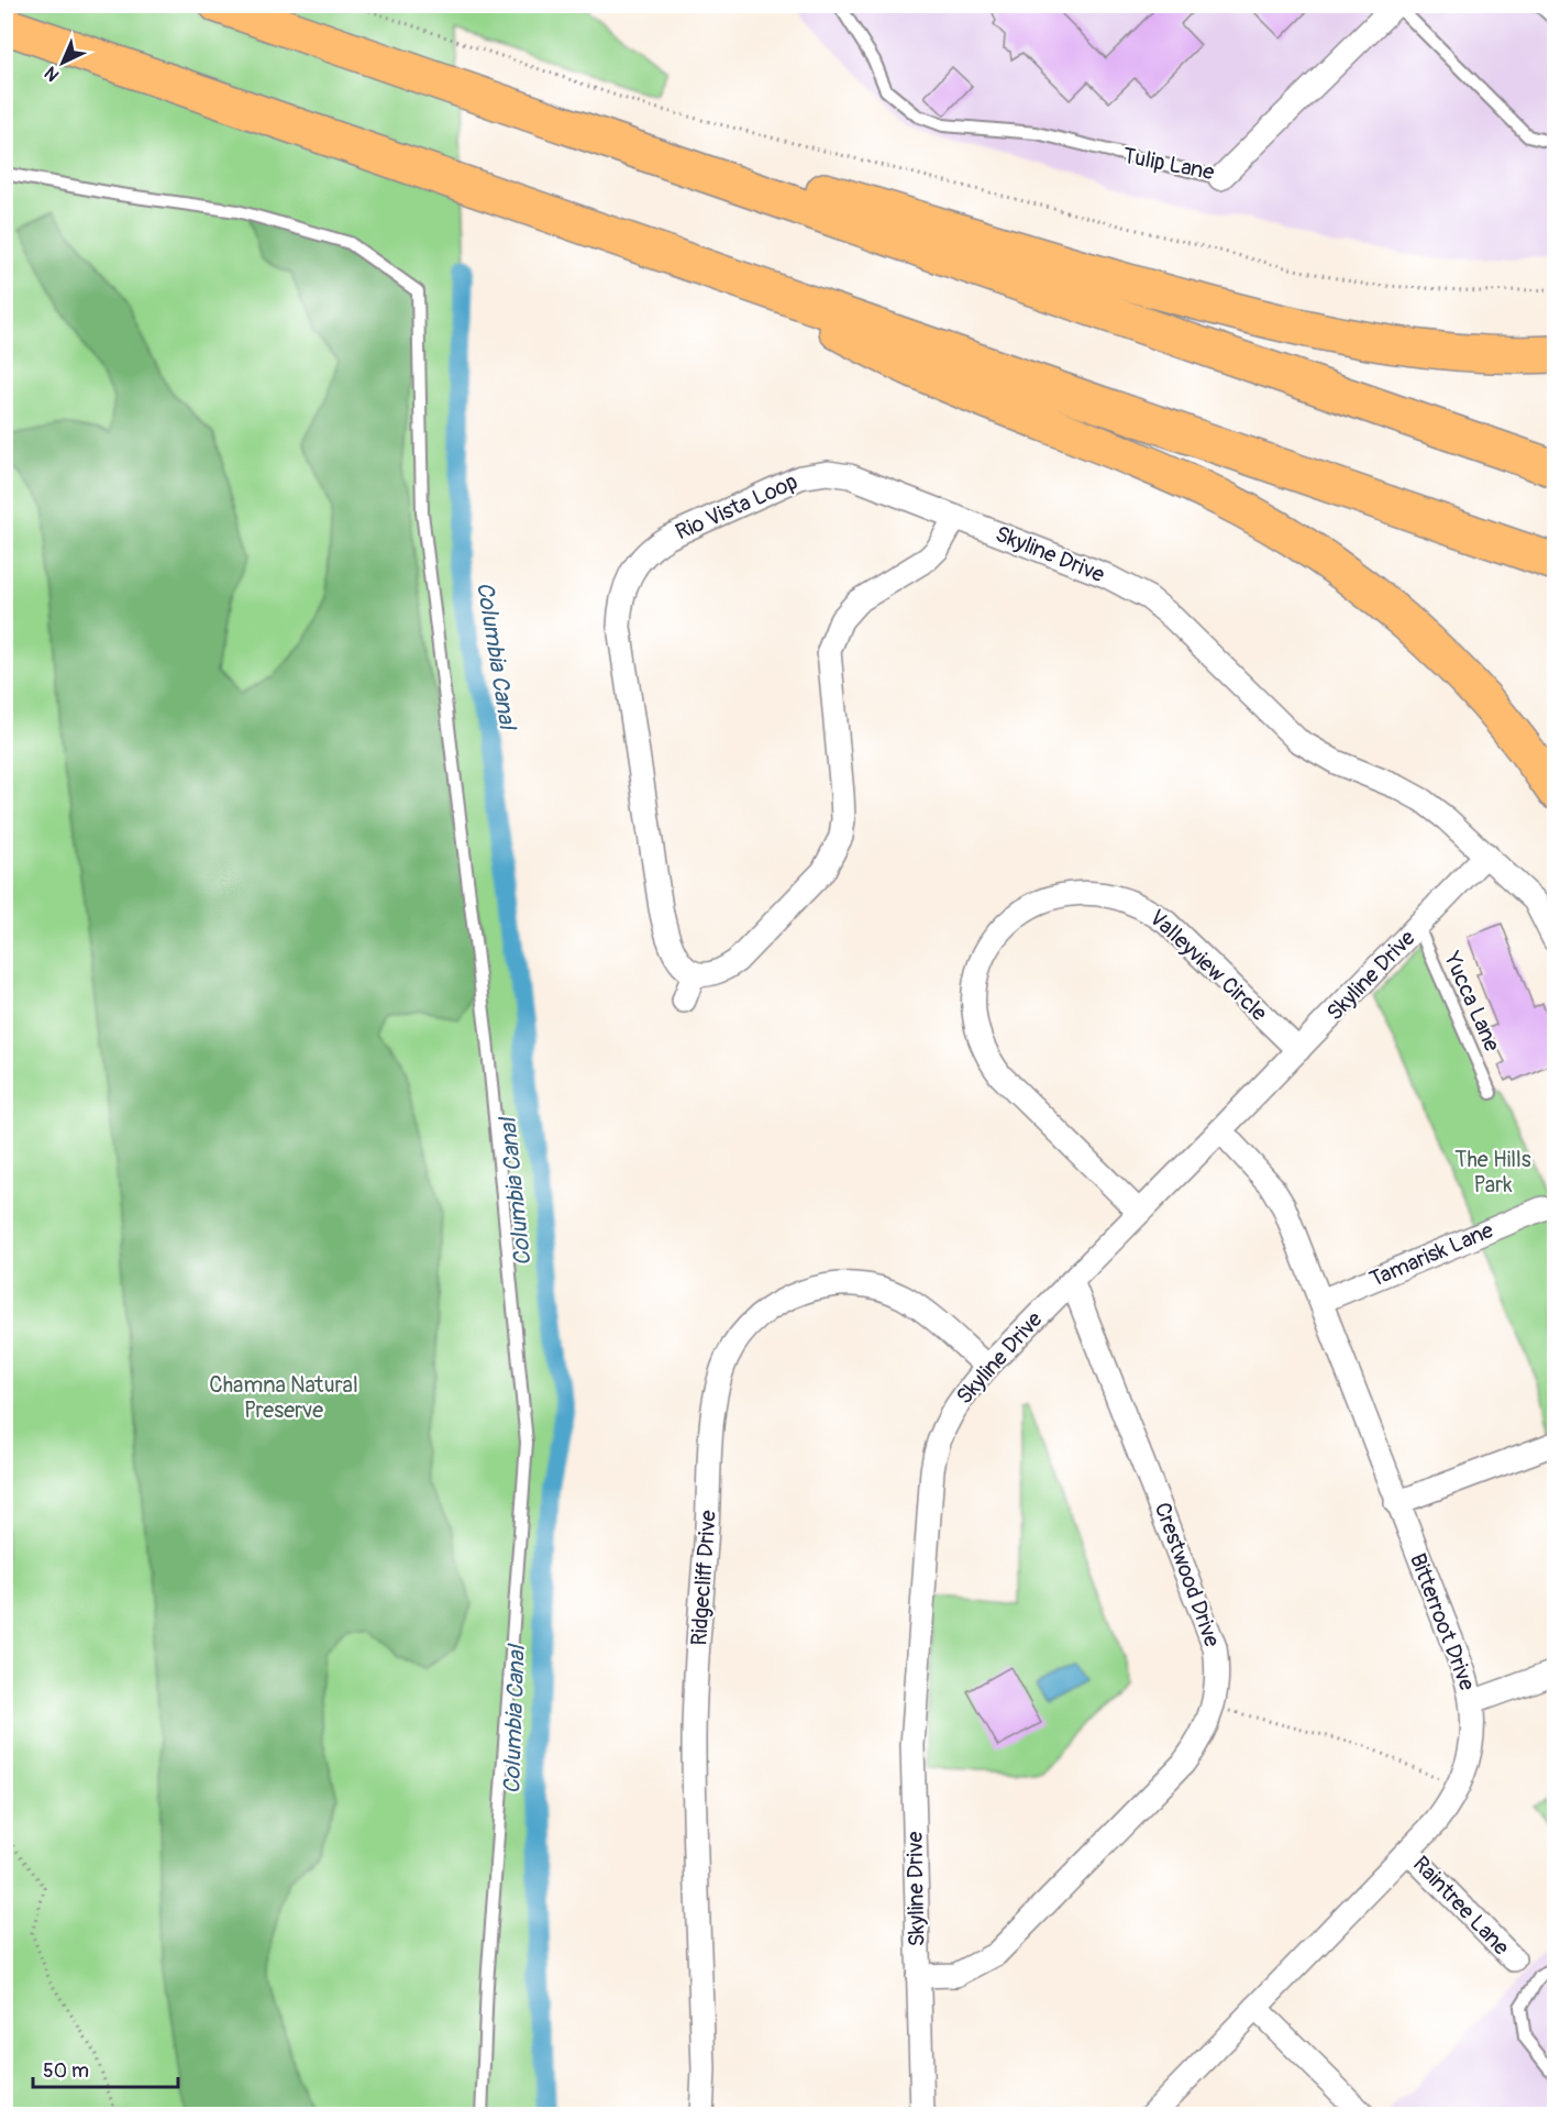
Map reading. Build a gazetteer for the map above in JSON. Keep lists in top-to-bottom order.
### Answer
{
  "streets": {
    "street": [
      "Tulip Lane",
      "Rio Vista Loop",
      "Skyline Drive",
      "Valleyview Circle",
      "Tamarisk Lane",
      "Crestwood Drive",
      "Ridgecliff Drive",
      "Bitterroot Drive",
      "Raintree Lane"
    ],
    "lane": ["Yucca Lane"]
  },
  "crossings": [
    ["Rio Vista Loop", "Skyline Drive"],
    ["Skyline Drive", "Valleyview Circle"],
    ["Skyline Drive", "Yucca Lane"],
    ["Skyline Drive", "Crestwood Drive"],
    ["Skyline Drive", "Ridgecliff Drive"],
    ["Skyline Drive", "Bitterroot Drive"],
    ["Tamarisk Lane", "Bitterroot Drive"],
    ["Bitterroot Drive", "Raintree Lane"]
  ],
  "water": ["Columbia Canal"],
  "parks": ["The Hills Park", "Chamna Natural Preserve"],
  "scale_bar": "50 m",
  "north": "bottom left"
}
